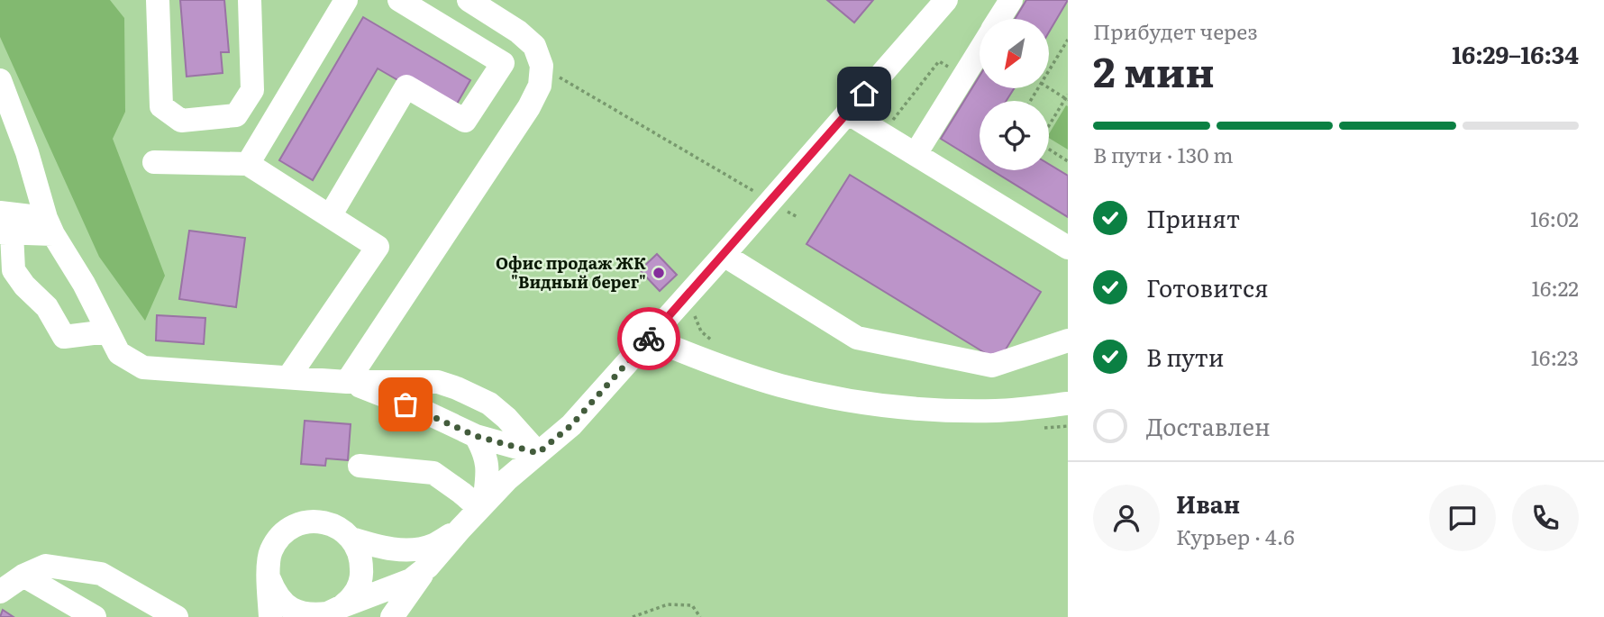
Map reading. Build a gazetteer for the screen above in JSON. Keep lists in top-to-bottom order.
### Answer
{
  "places": ["Офис продаж ЖК \"Видный берег\""],
  "north": "bottom left",
  "page": {
    "heading": ["2 мин", "Прибудет через", "16:29–16:34"],
    "panel": ["Иван", "Курьер · 4.6"],
    "bar": "В пути · 130 m",
    "list": [
      ["Принят", "16:02"],
      ["Готовится", "16:22"],
      ["В пути", "16:23"],
      "Доставлен"
    ]
  }
}
